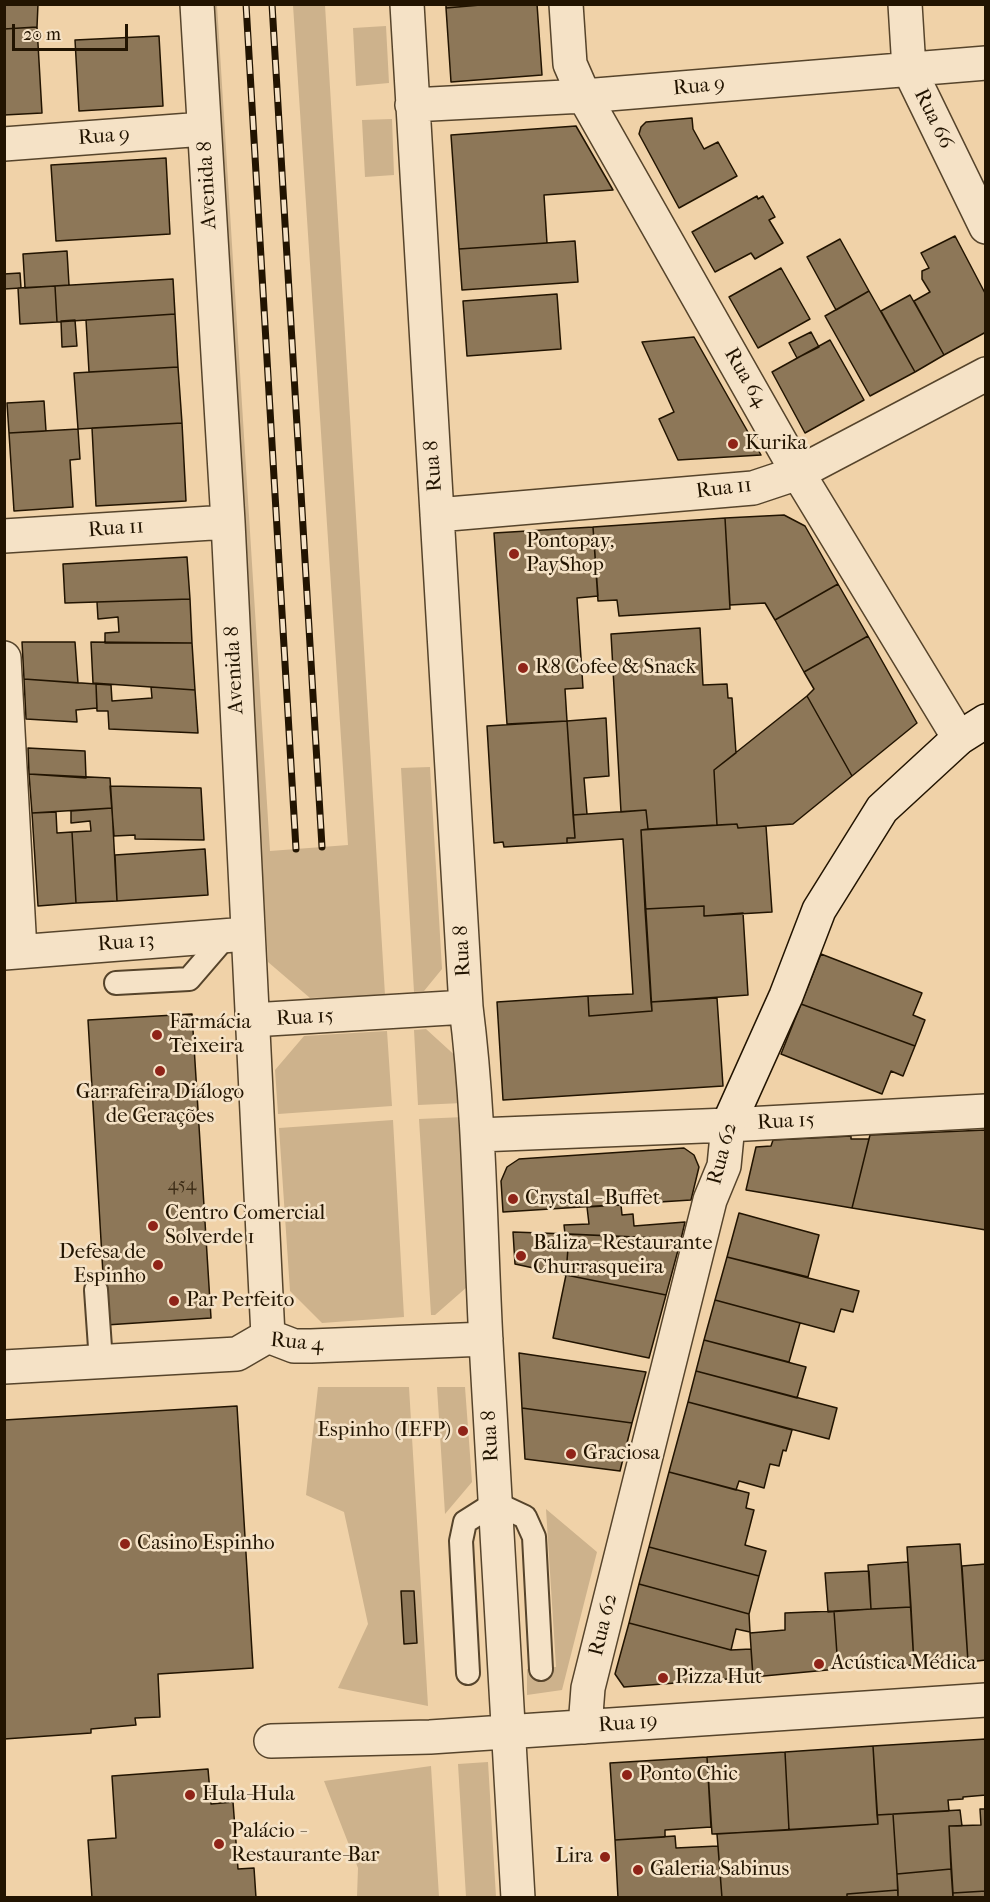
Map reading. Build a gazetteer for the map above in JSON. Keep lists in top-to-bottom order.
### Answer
{
  "streets": {
    "street": [
      "Rua 9",
      "Rua 66",
      "Avenida 8",
      "Rua 64",
      "Rua 8",
      "Rua 11",
      "Rua 13",
      "Rua 15",
      "Rua 62",
      "Rua 4",
      "Rua 19"
    ]
  },
  "crossings": [
    ["Rua 9", "Rua 66"],
    ["Rua 9", "Avenida 8"],
    ["Rua 9", "Rua 64"],
    ["Rua 9", "Rua 8"],
    ["Avenida 8", "Rua 11"],
    ["Avenida 8", "Rua 13"],
    ["Avenida 8", "Rua 15"],
    ["Avenida 8", "Rua 4"],
    ["Rua 64", "Rua 11"],
    ["Rua 64", "Rua 62"],
    ["Rua 8", "Rua 11"],
    ["Rua 8", "Rua 15"],
    ["Rua 8", "Rua 4"],
    ["Rua 8", "Rua 19"],
    ["Rua 15", "Rua 62"],
    ["Rua 62", "Rua 19"]
  ],
  "places": [
    "Kurika",
    "Pontopay, PayShop",
    "R8 Cofee & Snack",
    "Farmácia Teixeira",
    "Garrafeira Diálogo de Gerações",
    "Crystal - Buffet",
    "Centro Comercial Solverde 1",
    "Baliza - Restaurante Churrasqueira",
    "Defesa de Espinho",
    "Par Perfeito",
    "Espinho (IEFP)",
    "Graciosa",
    "Casino Espinho",
    "Acústica Médica",
    "Pizza Hut",
    "Ponto Chic",
    "Hula-Hula",
    "Palácio - Restaurante-Bar",
    "Lira",
    "Galeria Sabinus"
  ],
  "house_numbers": ["454"],
  "scale_bar": "20 m"
}
